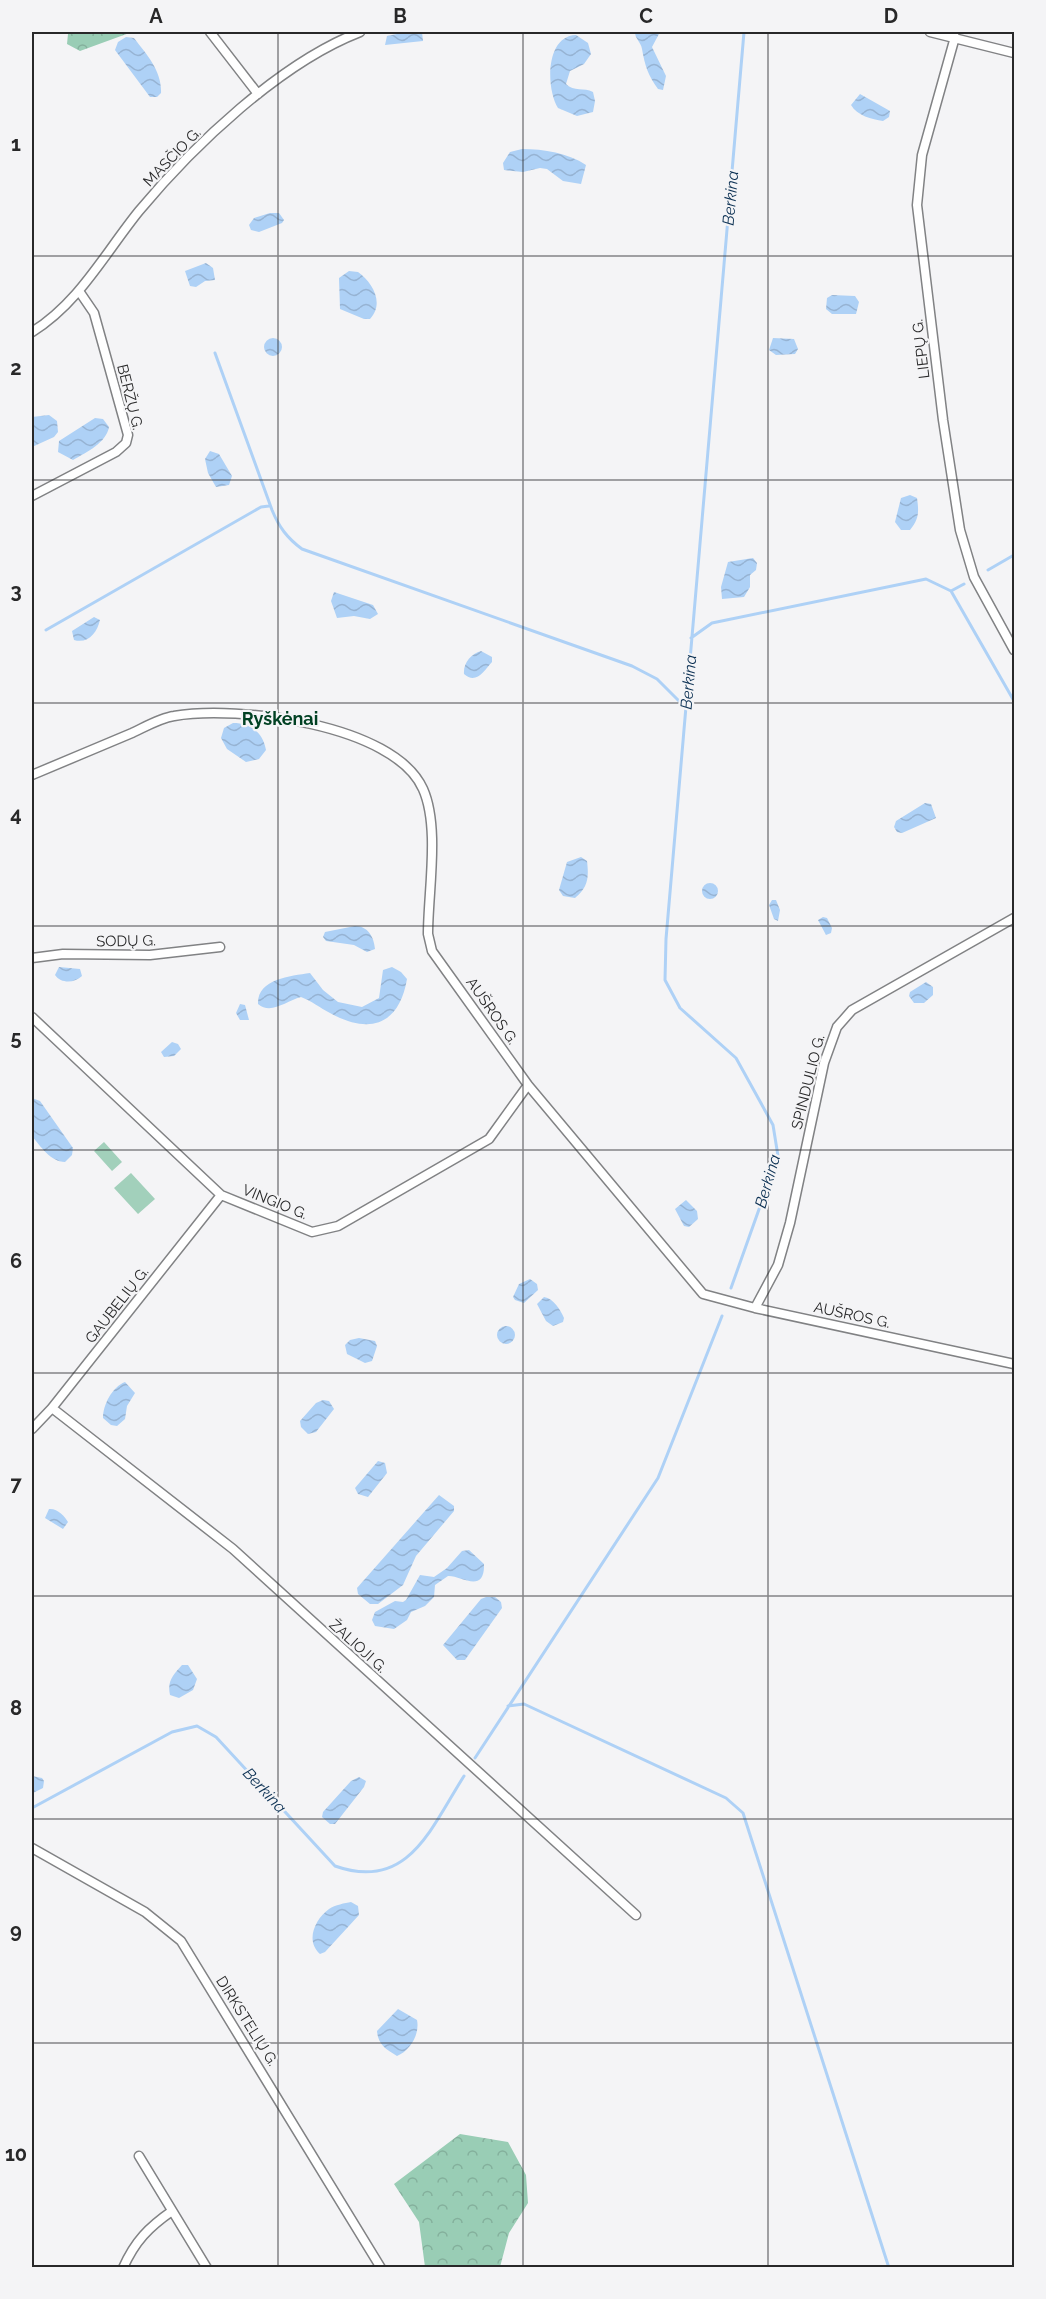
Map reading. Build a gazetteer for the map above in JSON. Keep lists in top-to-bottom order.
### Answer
{
  "streets": {
    "street": [
      "MASČIO G.",
      "LIEPŲ G.",
      "BERŽŲ G.",
      "SODŲ G.",
      "AUŠROS G.",
      "SPINDULIO G.",
      "VINGIO G.",
      "GAUBELIŲ G.",
      "ŽALIOJI G.",
      "DIRKSTELIŲ G."
    ]
  },
  "crossings": [
    ["MASČIO G.", "BERŽŲ G."],
    ["AUŠROS G.", "SPINDULIO G."],
    ["AUŠROS G.", "VINGIO G."],
    ["VINGIO G.", "GAUBELIŲ G."],
    ["GAUBELIŲ G.", "ŽALIOJI G."]
  ],
  "districts": ["Ryškėnai"],
  "water": ["Berkina"],
  "grid": {
    "columns": [
      "A",
      "B",
      "C",
      "D"
    ],
    "rows": [
      "1",
      "2",
      "3",
      "4",
      "5",
      "6",
      "7",
      "8",
      "9",
      "10"
    ]
  }
}
